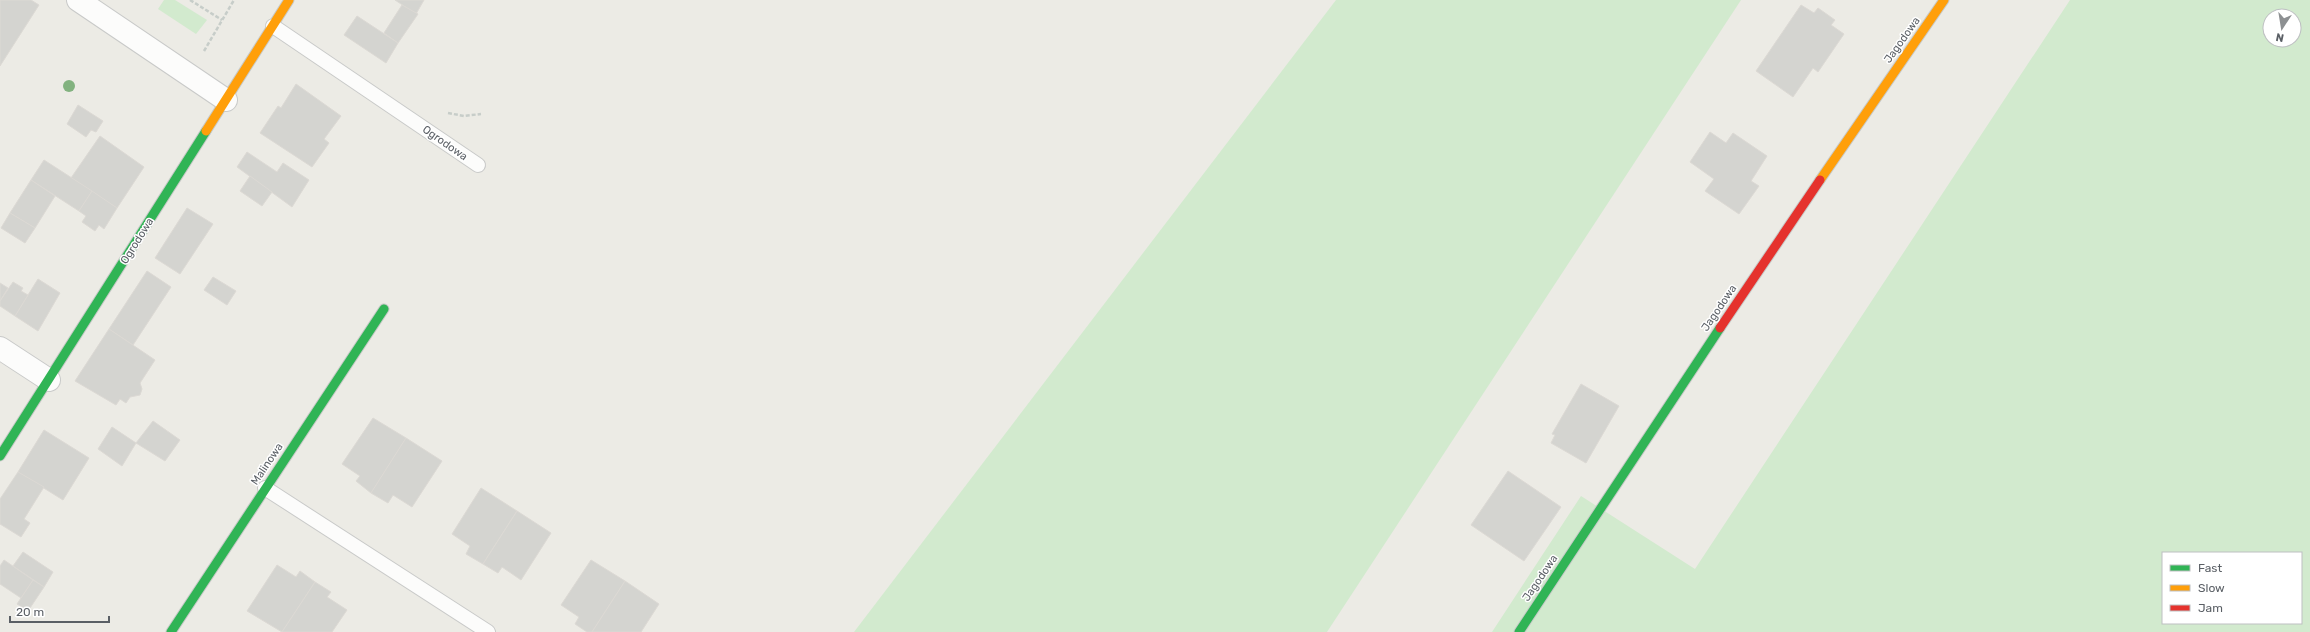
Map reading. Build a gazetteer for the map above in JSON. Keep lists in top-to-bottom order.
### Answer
{
  "streets": {
    "street": ["Jagodowa", "Ogrodowa", "Malinowa"]
  },
  "legend": ["Fast", "Slow", "Jam"],
  "scale_bar": "20 m",
  "north": "bottom"
}
